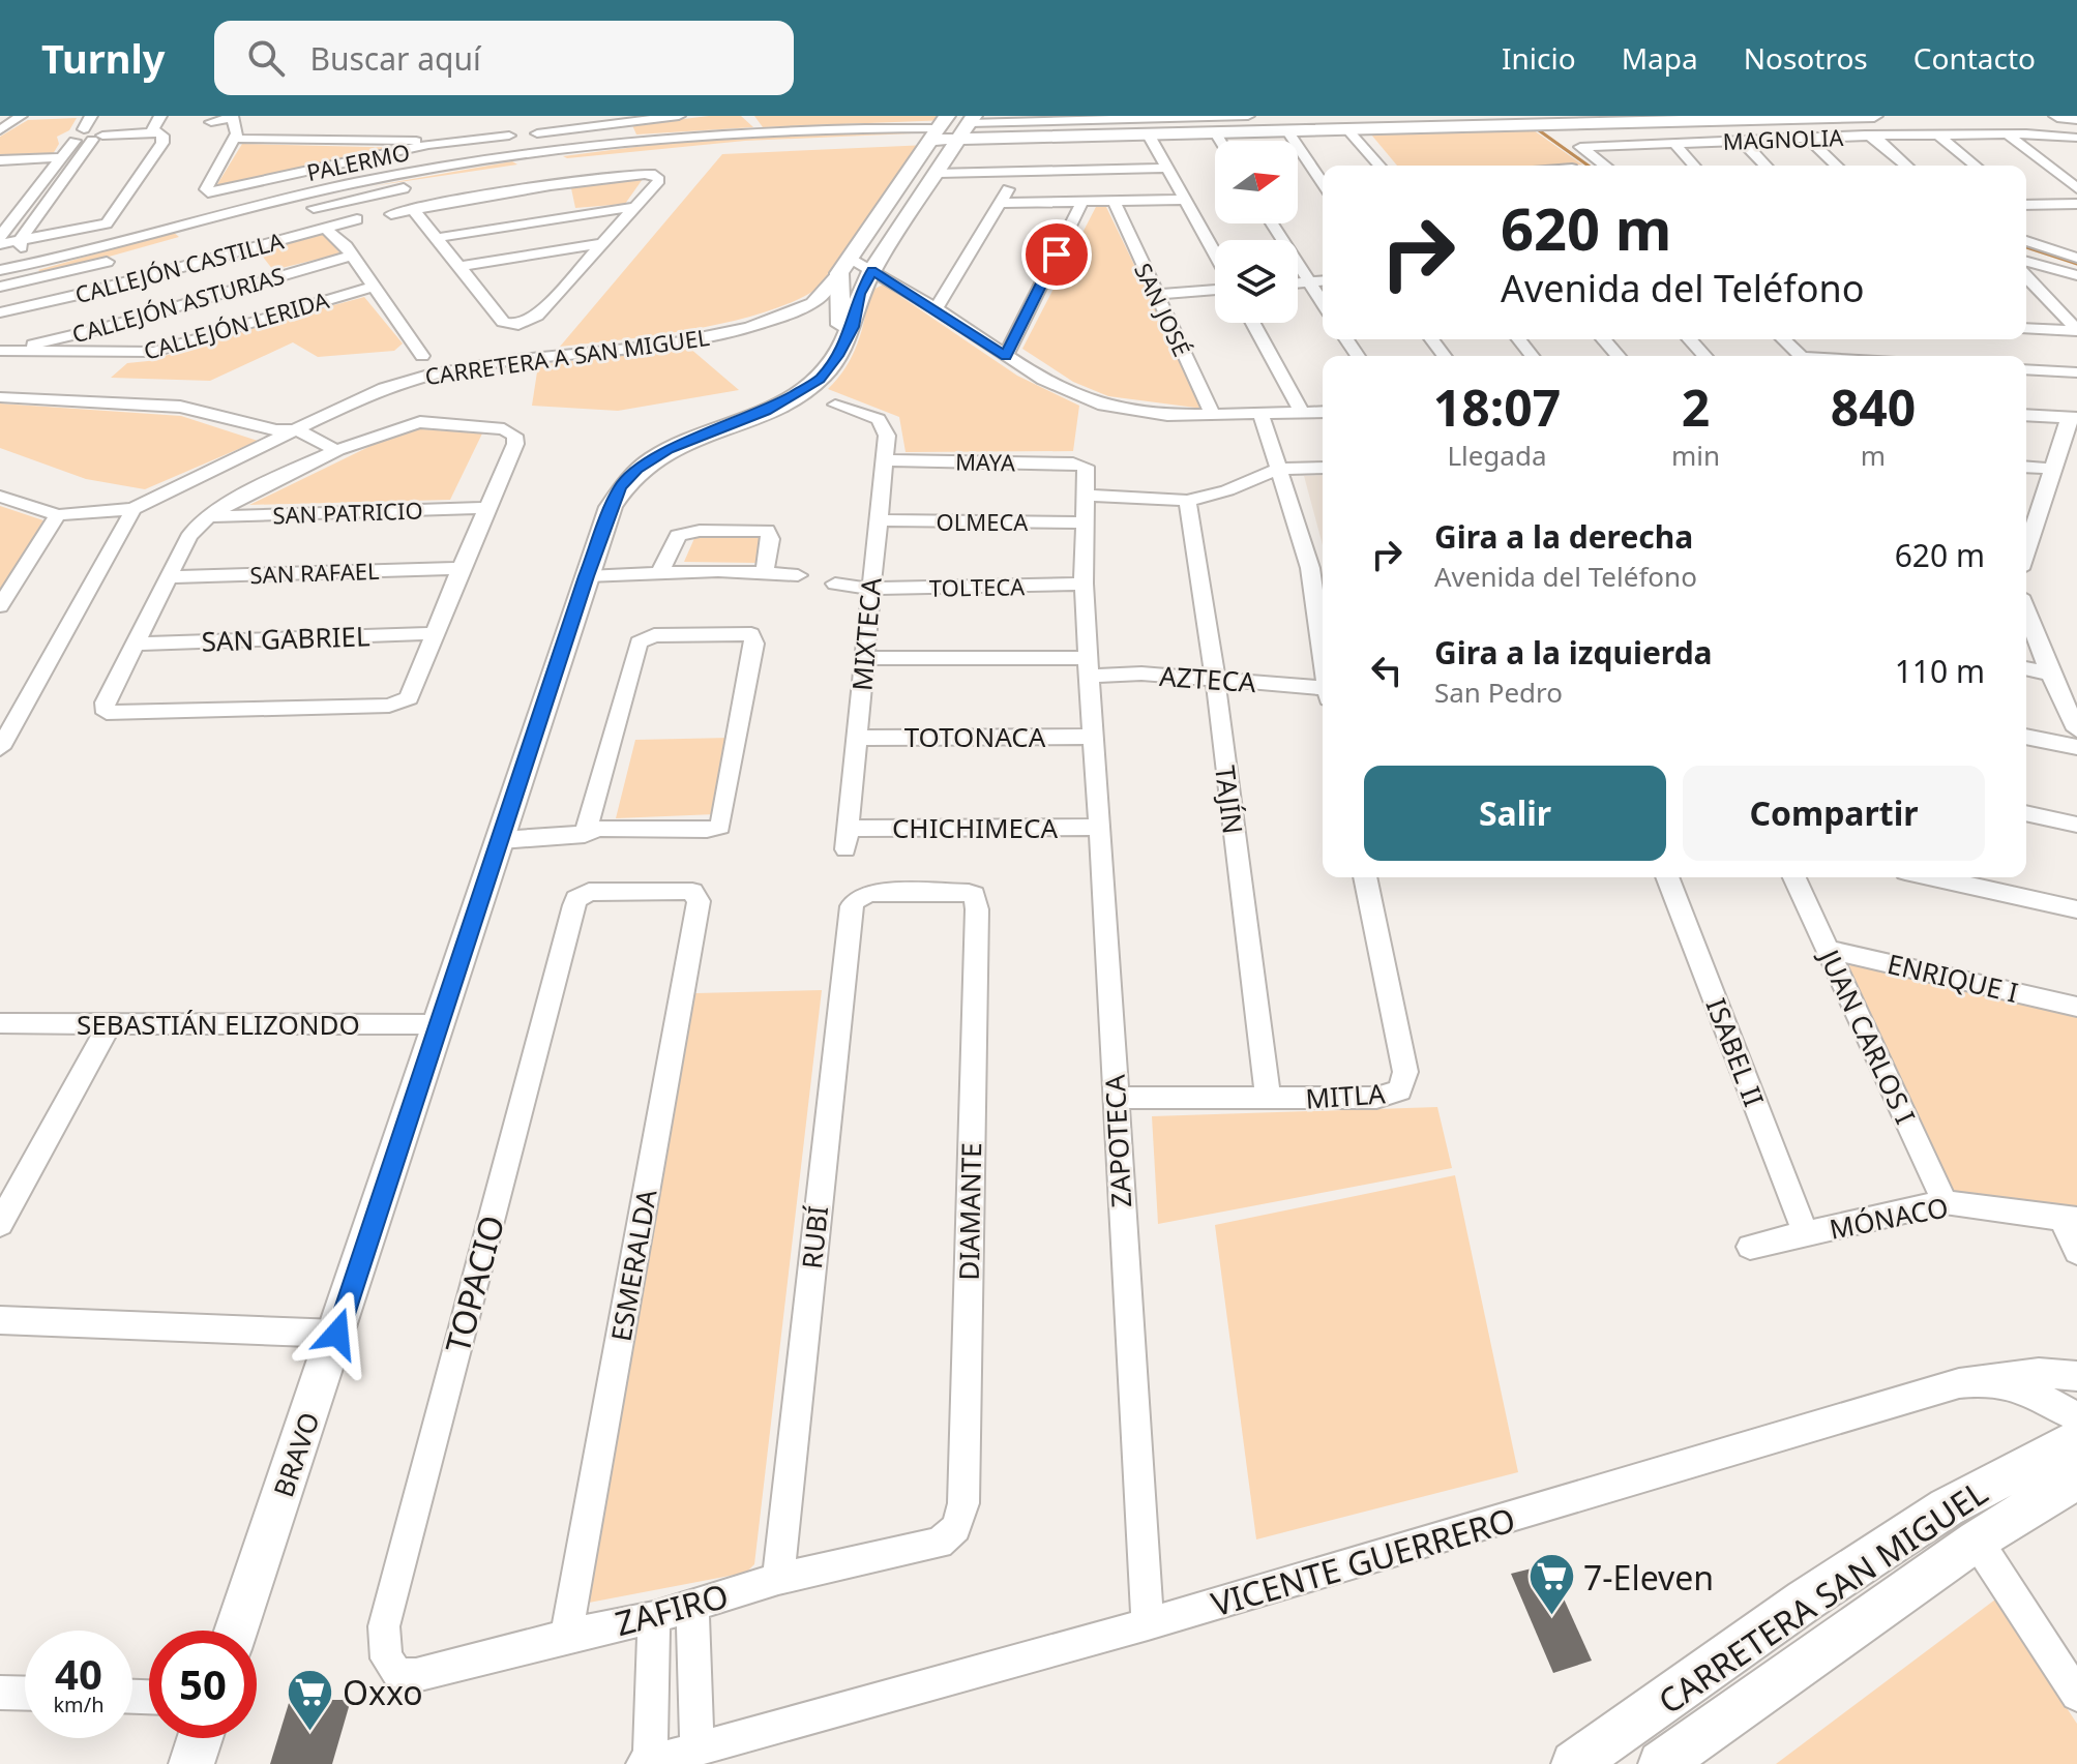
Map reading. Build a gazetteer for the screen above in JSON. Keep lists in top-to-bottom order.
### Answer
{
  "streets": {
    "main road": ["BRAVO", "CARRETERA SAN MIGUEL"],
    "street": [
      "MAGNOLIA",
      "PALERMO",
      "CALLEJÓN CASTILLA",
      "CALLEJÓN ASTURIAS",
      "SAN JOSÉ",
      "CALLEJÓN LERIDA",
      "CARRETERA A SAN MIGUEL",
      "MAYA",
      "SAN PATRICIO",
      "OLMECA",
      "SAN RAFAEL",
      "TOLTECA",
      "MIXTECA",
      "SAN GABRIEL",
      "AZTECA",
      "TOTONACA",
      "TAJÍN",
      "CHICHIMECA",
      "ENRIQUE I",
      "SEBASTIÁN ELIZONDO",
      "JUAN CARLOS I",
      "ISABEL II",
      "MITLA",
      "ZAPOTECA",
      "DIAMANTE",
      "MÓNACO",
      "RUBÍ",
      "ESMERALDA",
      "TOPACIO",
      "VICENTE GUERRERO",
      "ZAFIRO"
    ]
  },
  "crossings": [
    ["CALLEJÓN ASTURIAS", "CALLEJÓN LERIDA"],
    ["CARRETERA A SAN MIGUEL", "BRAVO"],
    ["MAYA", "MIXTECA"],
    ["MAYA", "ZAPOTECA"],
    ["OLMECA", "MIXTECA"],
    ["OLMECA", "ZAPOTECA"],
    ["TOLTECA", "MIXTECA"],
    ["TOLTECA", "ZAPOTECA"],
    ["MIXTECA", "TOTONACA"],
    ["MIXTECA", "CHICHIMECA"],
    ["AZTECA", "TAJÍN"],
    ["AZTECA", "ZAPOTECA"],
    ["TOTONACA", "ZAPOTECA"],
    ["TAJÍN", "MITLA"],
    ["CHICHIMECA", "ZAPOTECA"],
    ["ENRIQUE I", "JUAN CARLOS I"],
    ["SEBASTIÁN ELIZONDO", "BRAVO"],
    ["JUAN CARLOS I", "MÓNACO"],
    ["ISABEL II", "MÓNACO"],
    ["MITLA", "ZAPOTECA"],
    ["ZAPOTECA", "VICENTE GUERRERO"],
    ["DIAMANTE", "RUBÍ"],
    ["DIAMANTE", "ZAFIRO"],
    ["RUBÍ", "ZAFIRO"],
    ["ESMERALDA", "TOPACIO"],
    ["ESMERALDA", "ZAFIRO"],
    ["TOPACIO", "ZAFIRO"]
  ],
  "places": {
    "supermarket": ["7-Eleven", "Oxxo"]
  },
  "north": "right",
  "page": {
    "header": "Turnly",
    "search": "Buscar aquí",
    "nav": [
      "Inicio",
      "Mapa",
      "Nosotros",
      "Contacto"
    ],
    "turn": ["620 m", "Avenida del Teléfono"],
    "eta": [
      "18:07",
      "Llegada",
      "2",
      "min",
      "840",
      "m"
    ],
    "list": [
      {
        "name": "Gira a la derecha",
        "note": "Avenida del Teléfono",
        "value": "620 m"
      },
      {
        "name": "Gira a la izquierda",
        "note": "San Pedro",
        "value": "110 m"
      }
    ],
    "buttons": ["Salir", "Compartir"],
    "speed": "40 km/h",
    "limit": "50"
  }
}
